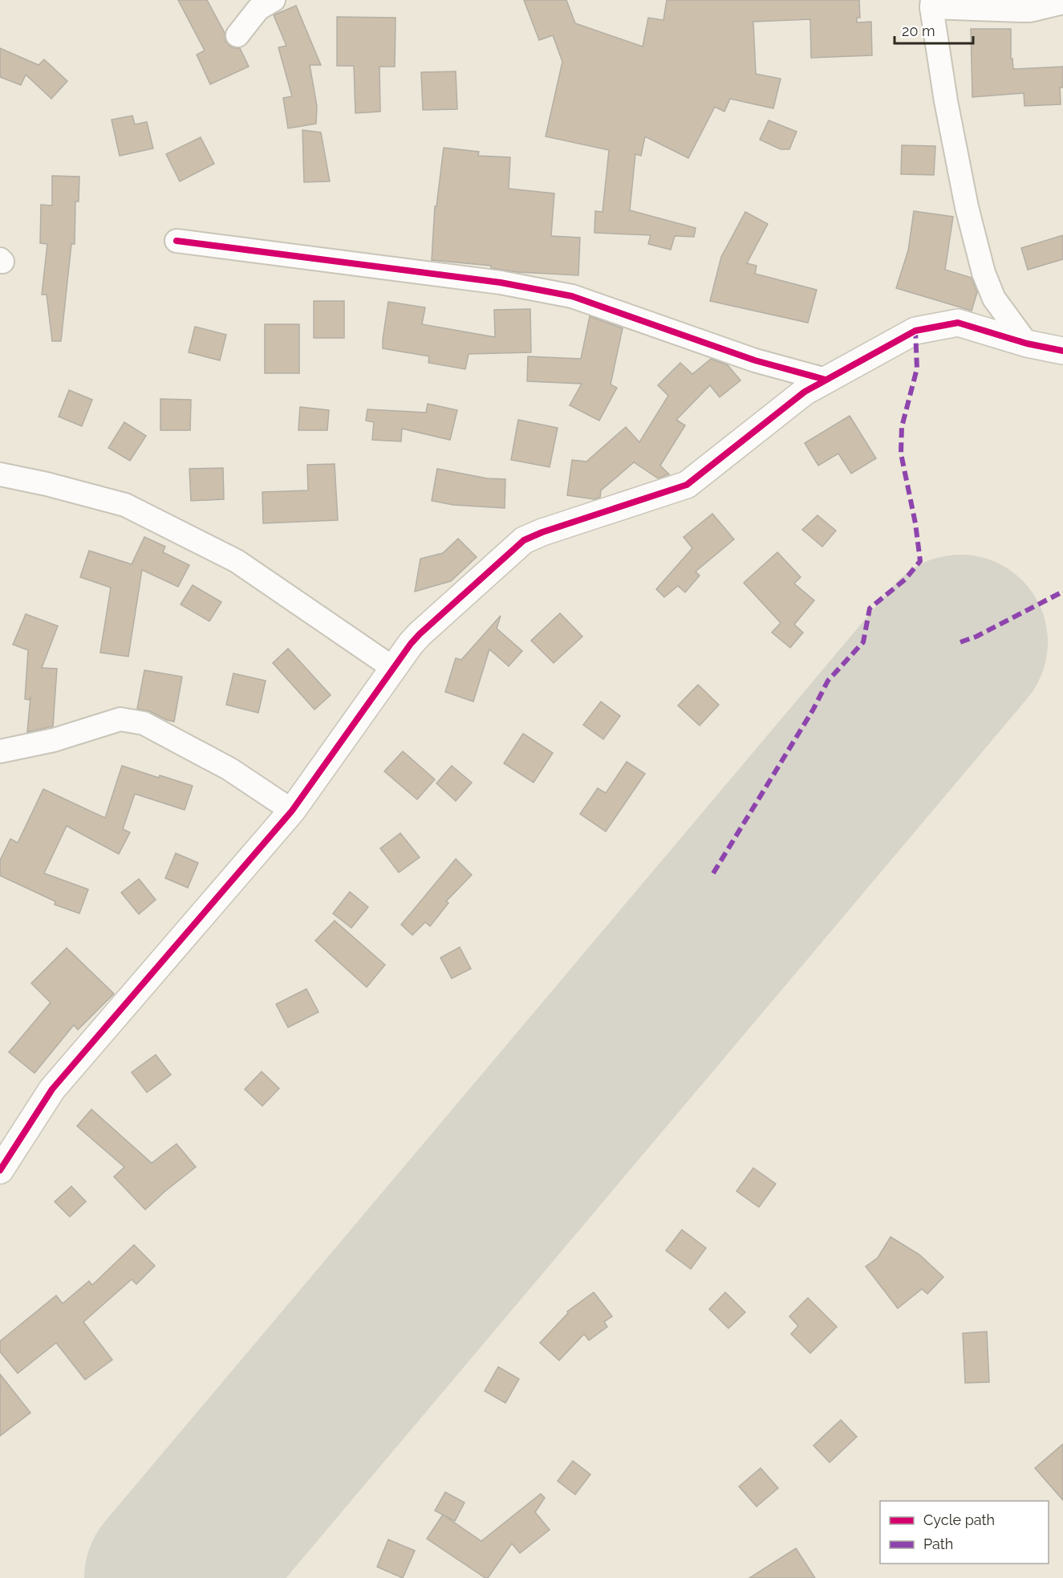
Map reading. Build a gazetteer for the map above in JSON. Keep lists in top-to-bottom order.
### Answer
{
  "legend": ["Cycle path", "Path"],
  "scale_bar": "20 m"
}
